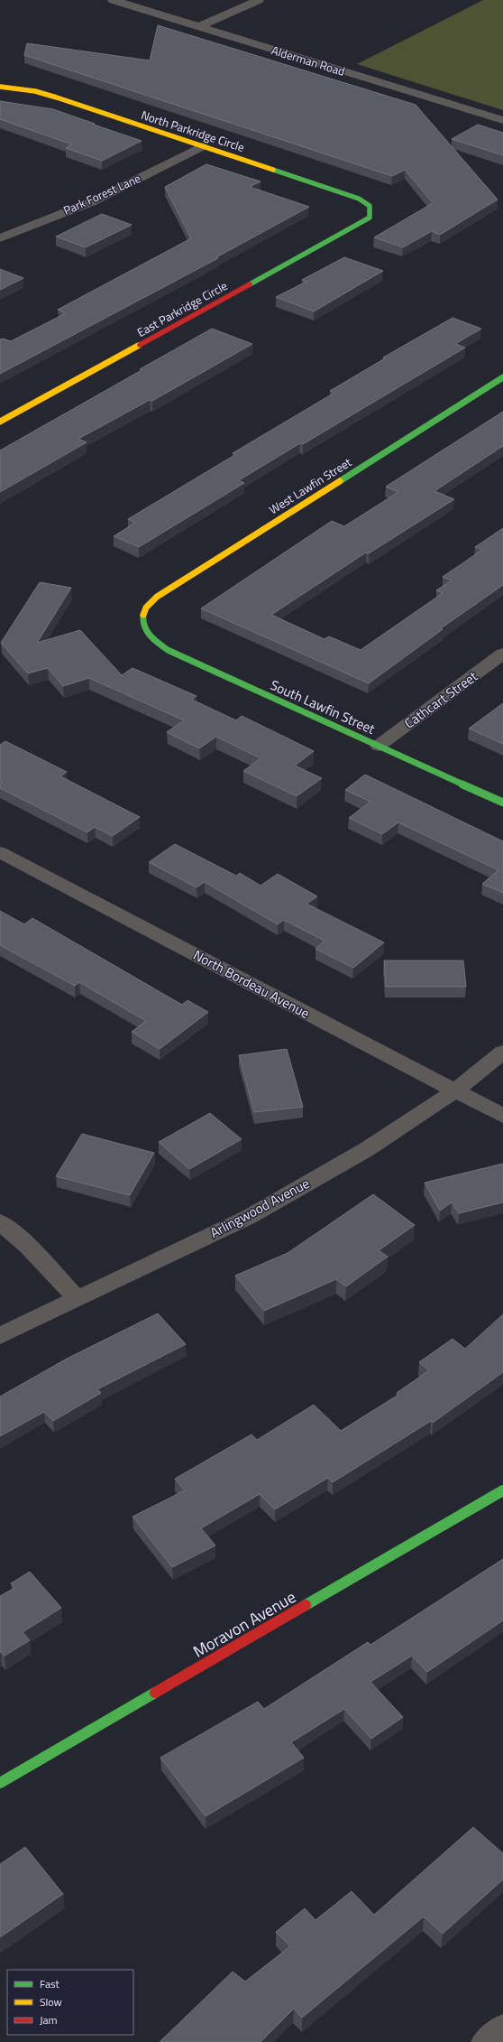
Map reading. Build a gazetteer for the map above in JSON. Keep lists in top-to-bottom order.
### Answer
{
  "streets": {
    "street": [
      "Alderman Road",
      "North Parkridge Circle",
      "Park Forest Lane",
      "East Parkridge Circle",
      "West Lawfin Street",
      "Cathcart Street",
      "South Lawfin Street",
      "North Bordeau Avenue",
      "Arlingwood Avenue",
      "Moravon Avenue"
    ]
  },
  "crossings": [
    ["North Parkridge Circle", "Park Forest Lane"],
    ["North Parkridge Circle", "East Parkridge Circle"],
    ["West Lawfin Street", "South Lawfin Street"],
    ["Cathcart Street", "South Lawfin Street"],
    ["North Bordeau Avenue", "Arlingwood Avenue"]
  ],
  "legend": ["Fast", "Slow", "Jam"]
}
